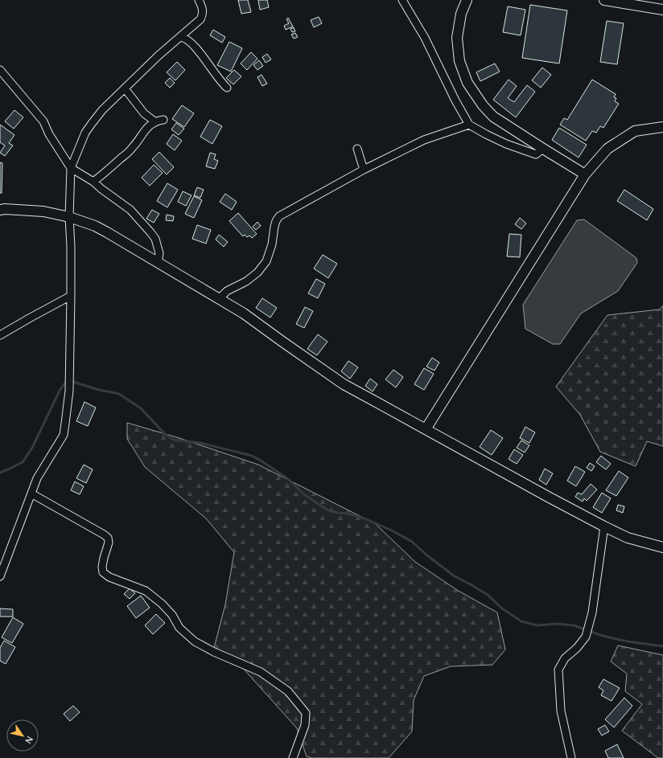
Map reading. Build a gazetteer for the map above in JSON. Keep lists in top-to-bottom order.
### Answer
{
  "north": "bottom right"
}
